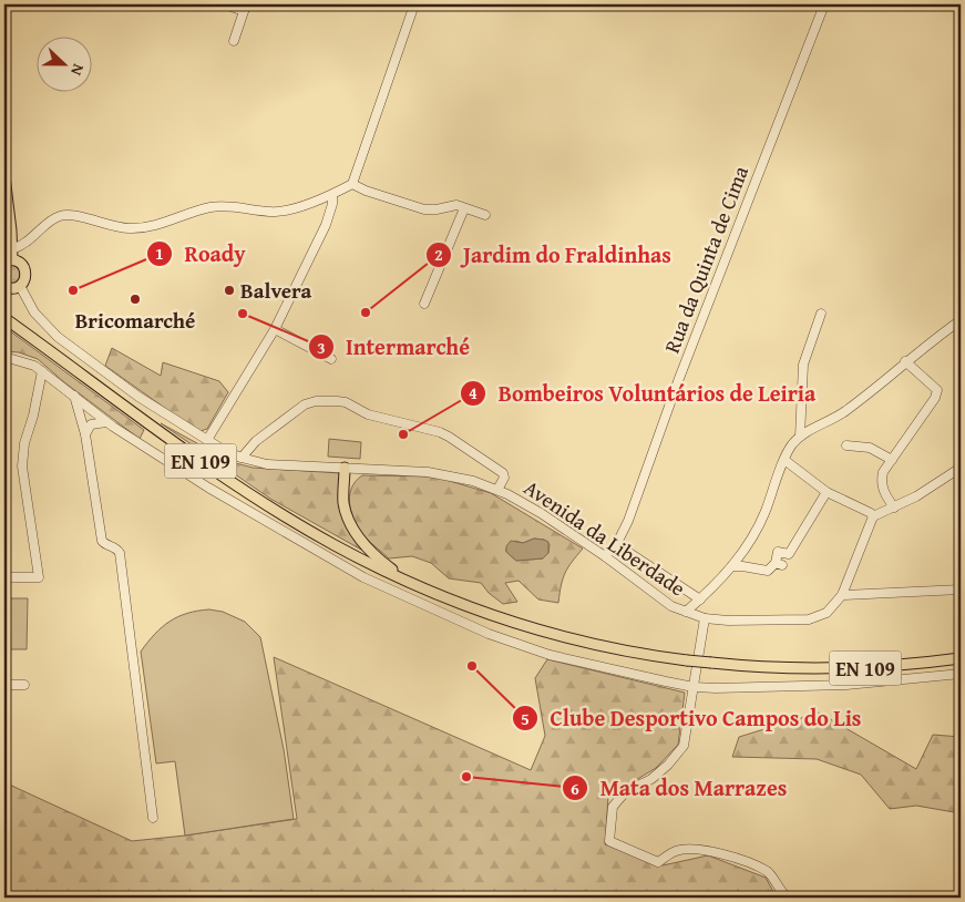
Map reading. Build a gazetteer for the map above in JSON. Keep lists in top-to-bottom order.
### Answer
{
  "streets": {
    "main road": ["EN 109"],
    "street": ["Rua da Quinta de Cima", "Avenida da Liberdade"]
  },
  "crossings": [
    ["Rua da Quinta de Cima", "Avenida da Liberdade"]
  ],
  "places": [
    "Roady",
    "Balvera",
    "Bricomarché",
    "Jardim do Fraldinhas",
    "Intermarché",
    "Bombeiros Voluntários de Leiria",
    "Clube Desportivo Campos do Lis",
    "Mata dos Marrazes"
  ],
  "north": "right"
}
